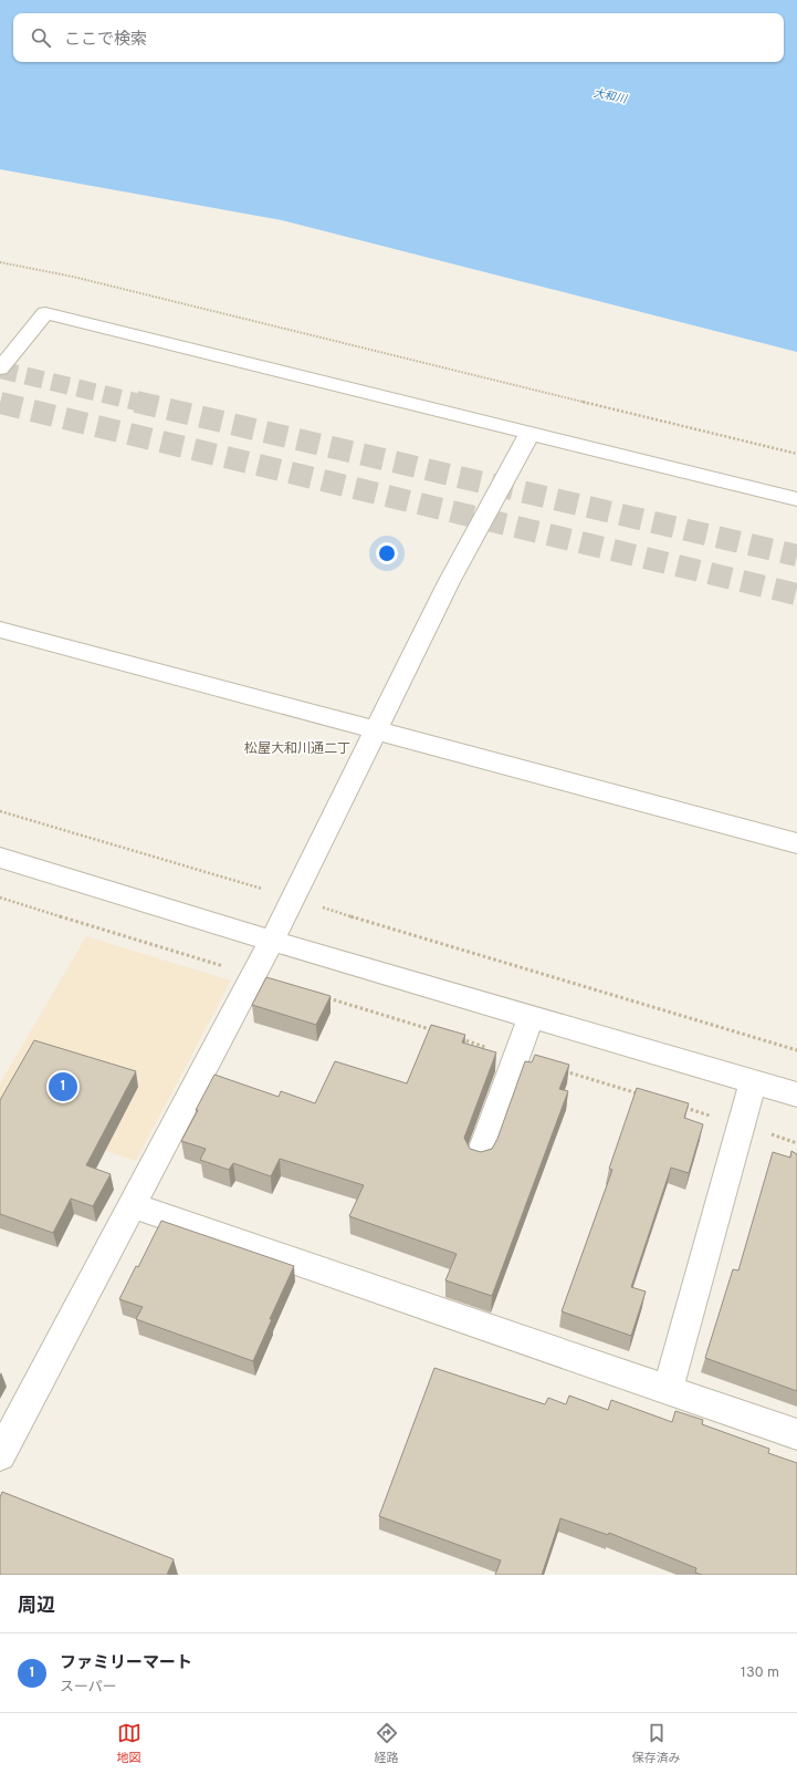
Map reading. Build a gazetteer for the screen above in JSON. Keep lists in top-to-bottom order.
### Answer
{
  "districts": ["松屋大和川通二丁"],
  "water": ["大和川"],
  "page": {
    "search": "ここで検索",
    "pins": "1",
    "heading": "周辺",
    "list": [
      {
        "mark": "1",
        "name": "ファミリーマート",
        "note": "スーパー",
        "value": "130 m"
      }
    ],
    "nav": ["地図", "経路", "保存済み"]
  }
}
